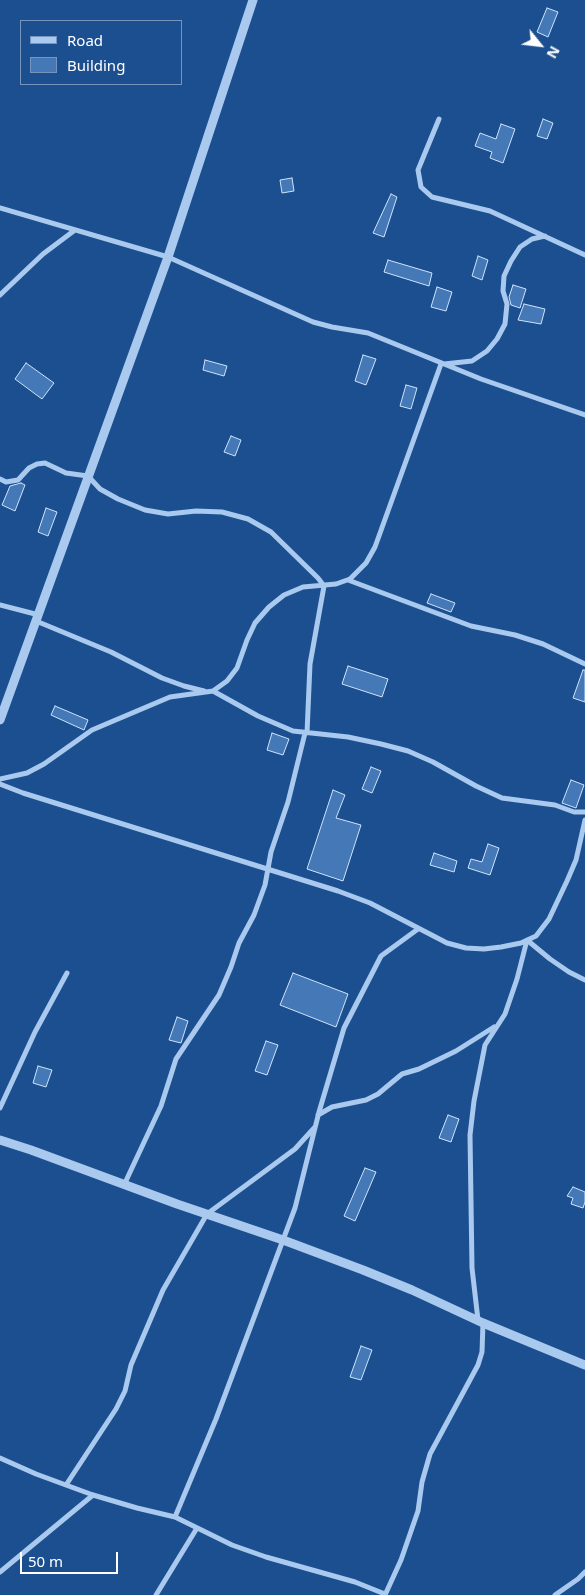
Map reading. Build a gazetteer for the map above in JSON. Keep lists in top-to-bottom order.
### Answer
{
  "legend": ["Road", "Building"],
  "scale_bar": "50 m",
  "north": "bottom right"
}
